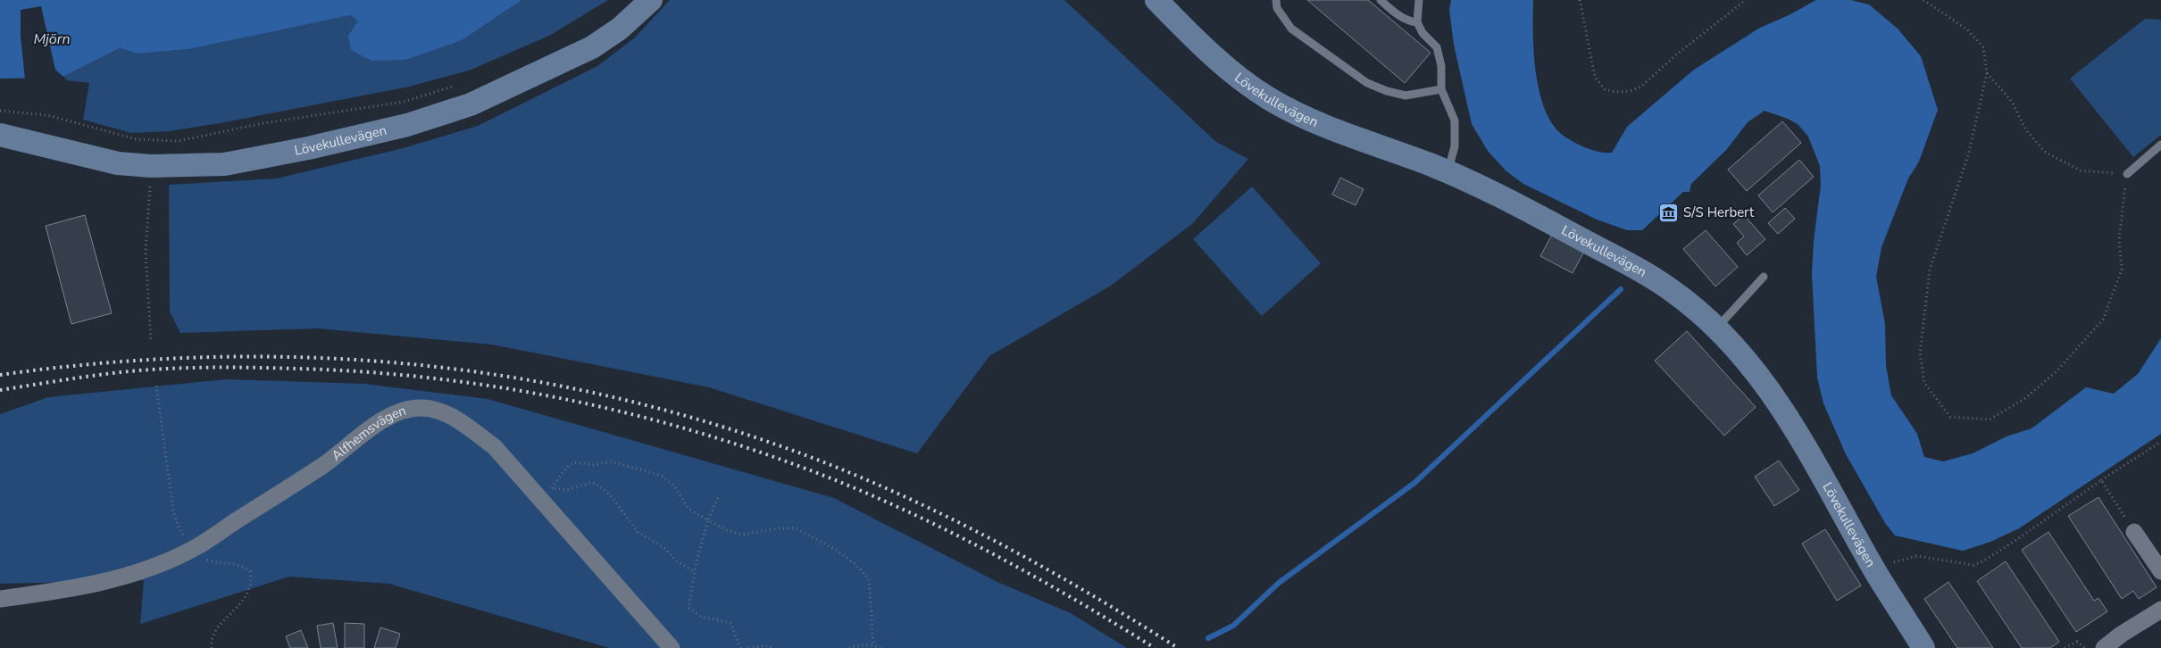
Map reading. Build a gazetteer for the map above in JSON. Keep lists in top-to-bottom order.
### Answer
{
  "streets": {
    "street": ["Lövekullevägen", "Alfhemsvägen"]
  },
  "water": ["Mjörn"],
  "places": {
    "museum": ["S/S Herbert"]
  }
}
